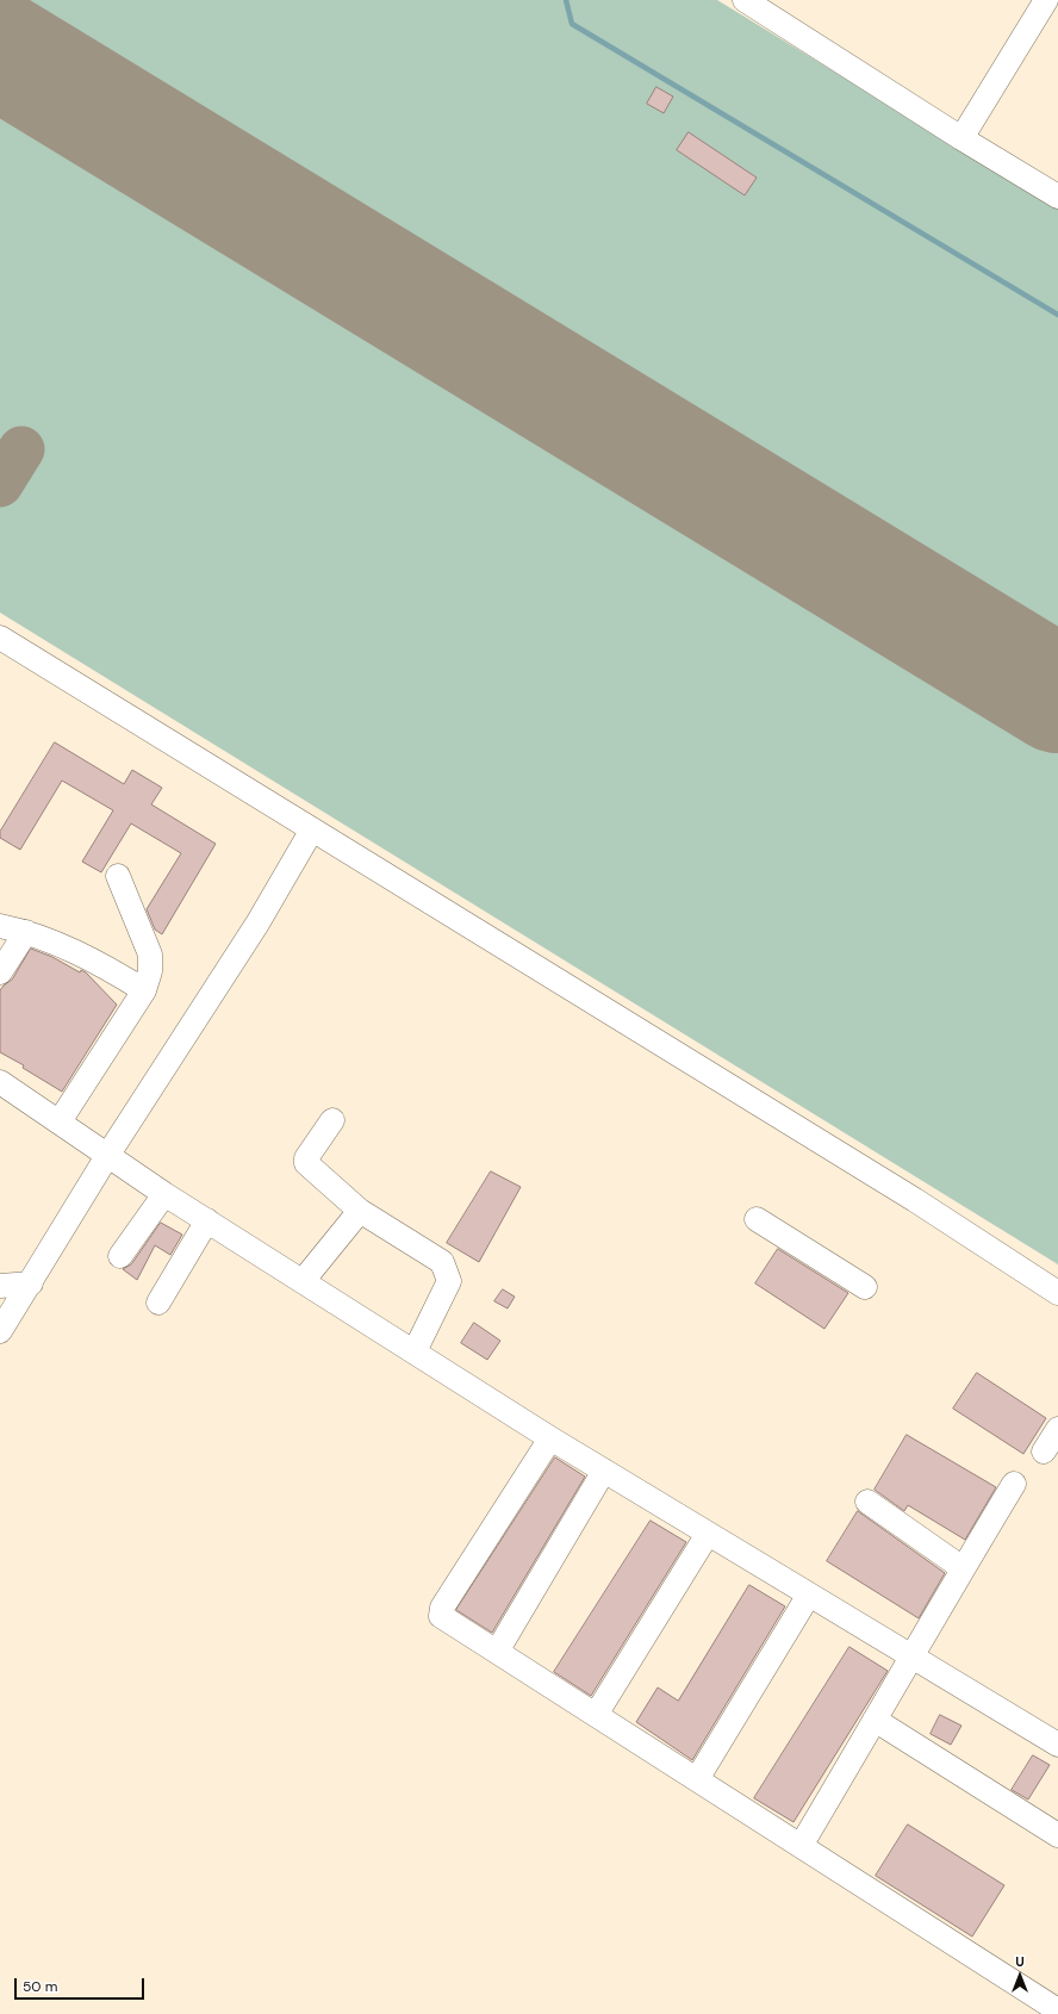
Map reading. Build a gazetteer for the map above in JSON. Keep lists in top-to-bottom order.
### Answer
{
  "scale_bar": "50 m",
  "north": "top"
}
